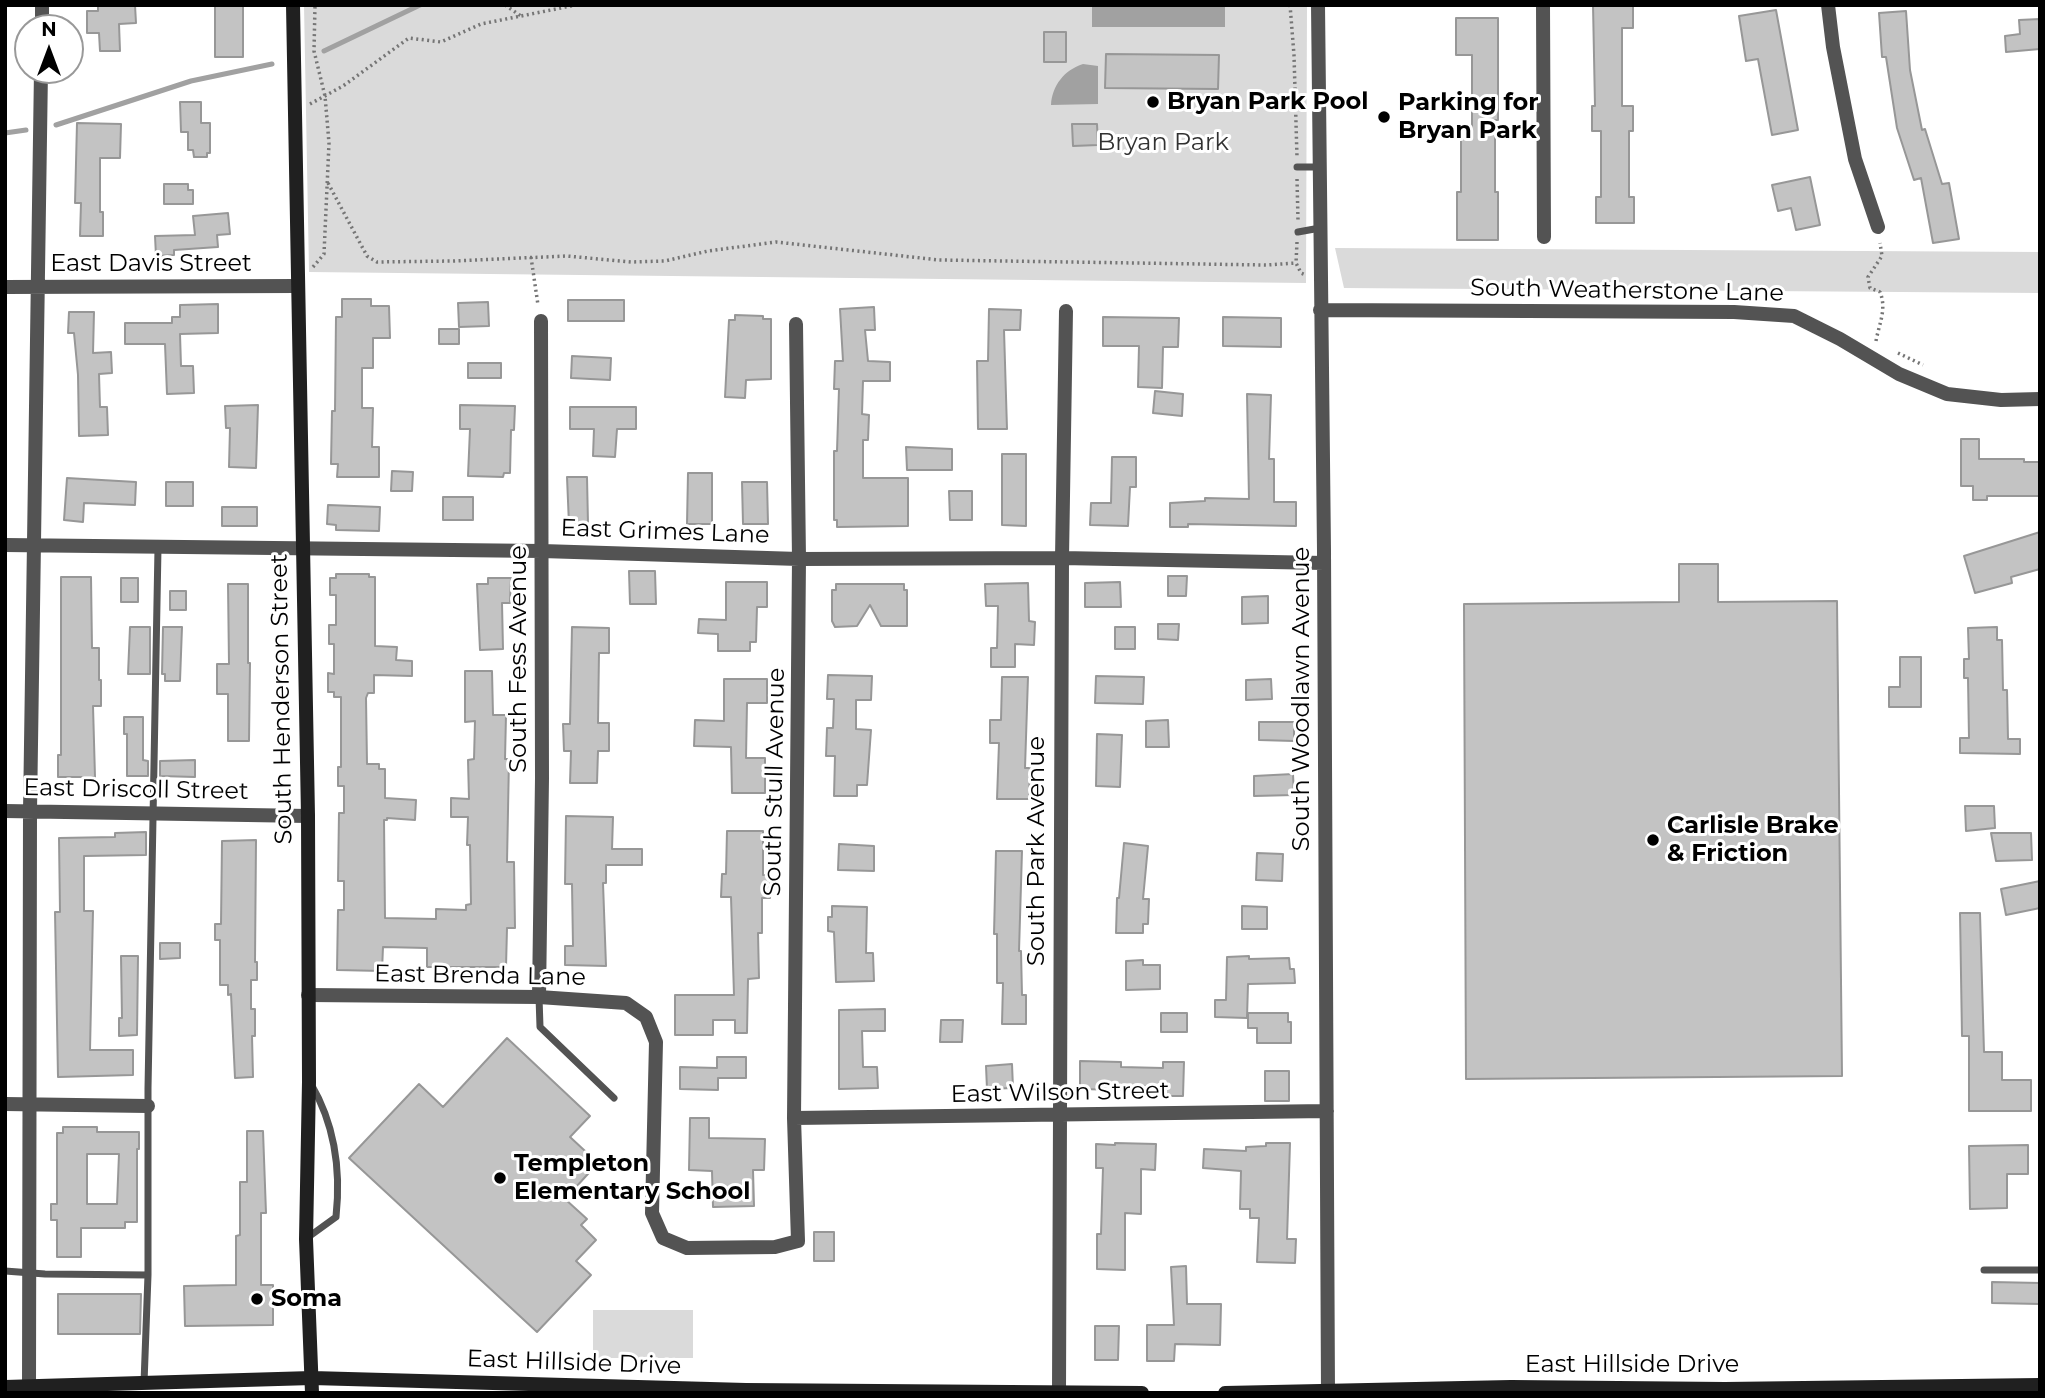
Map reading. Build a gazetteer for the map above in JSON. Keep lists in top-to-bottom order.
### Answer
{
  "streets": {
    "main road": ["South Henderson Street", "East Hillside Drive"],
    "street": [
      "East Davis Street",
      "South Weatherstone Lane",
      "East Grimes Lane",
      "South Fess Avenue",
      "South Woodlawn Avenue",
      "South Stull Avenue",
      "East Driscoll Street",
      "South Park Avenue",
      "East Brenda Lane",
      "East Wilson Street"
    ]
  },
  "crossings": [
    ["East Davis Street", "South Henderson Street"],
    ["South Weatherstone Lane", "South Woodlawn Avenue"],
    ["East Grimes Lane", "South Fess Avenue"],
    ["East Grimes Lane", "South Henderson Street"],
    ["East Grimes Lane", "South Woodlawn Avenue"],
    ["East Grimes Lane", "South Stull Avenue"],
    ["East Grimes Lane", "South Park Avenue"],
    ["South Fess Avenue", "East Brenda Lane"],
    ["South Henderson Street", "East Driscoll Street"],
    ["South Henderson Street", "East Brenda Lane"],
    ["South Henderson Street", "East Hillside Drive"],
    ["South Woodlawn Avenue", "East Wilson Street"],
    ["South Woodlawn Avenue", "East Hillside Drive"],
    ["South Stull Avenue", "East Brenda Lane"],
    ["South Stull Avenue", "East Wilson Street"],
    ["South Park Avenue", "East Wilson Street"],
    ["South Park Avenue", "East Hillside Drive"]
  ],
  "parks": ["Bryan Park"],
  "places": [
    "Bryan Park Pool",
    "Parking for Bryan Park",
    "Carlisle Brake & Friction",
    "Templeton Elementary School",
    "Soma"
  ],
  "north": "top"
}
